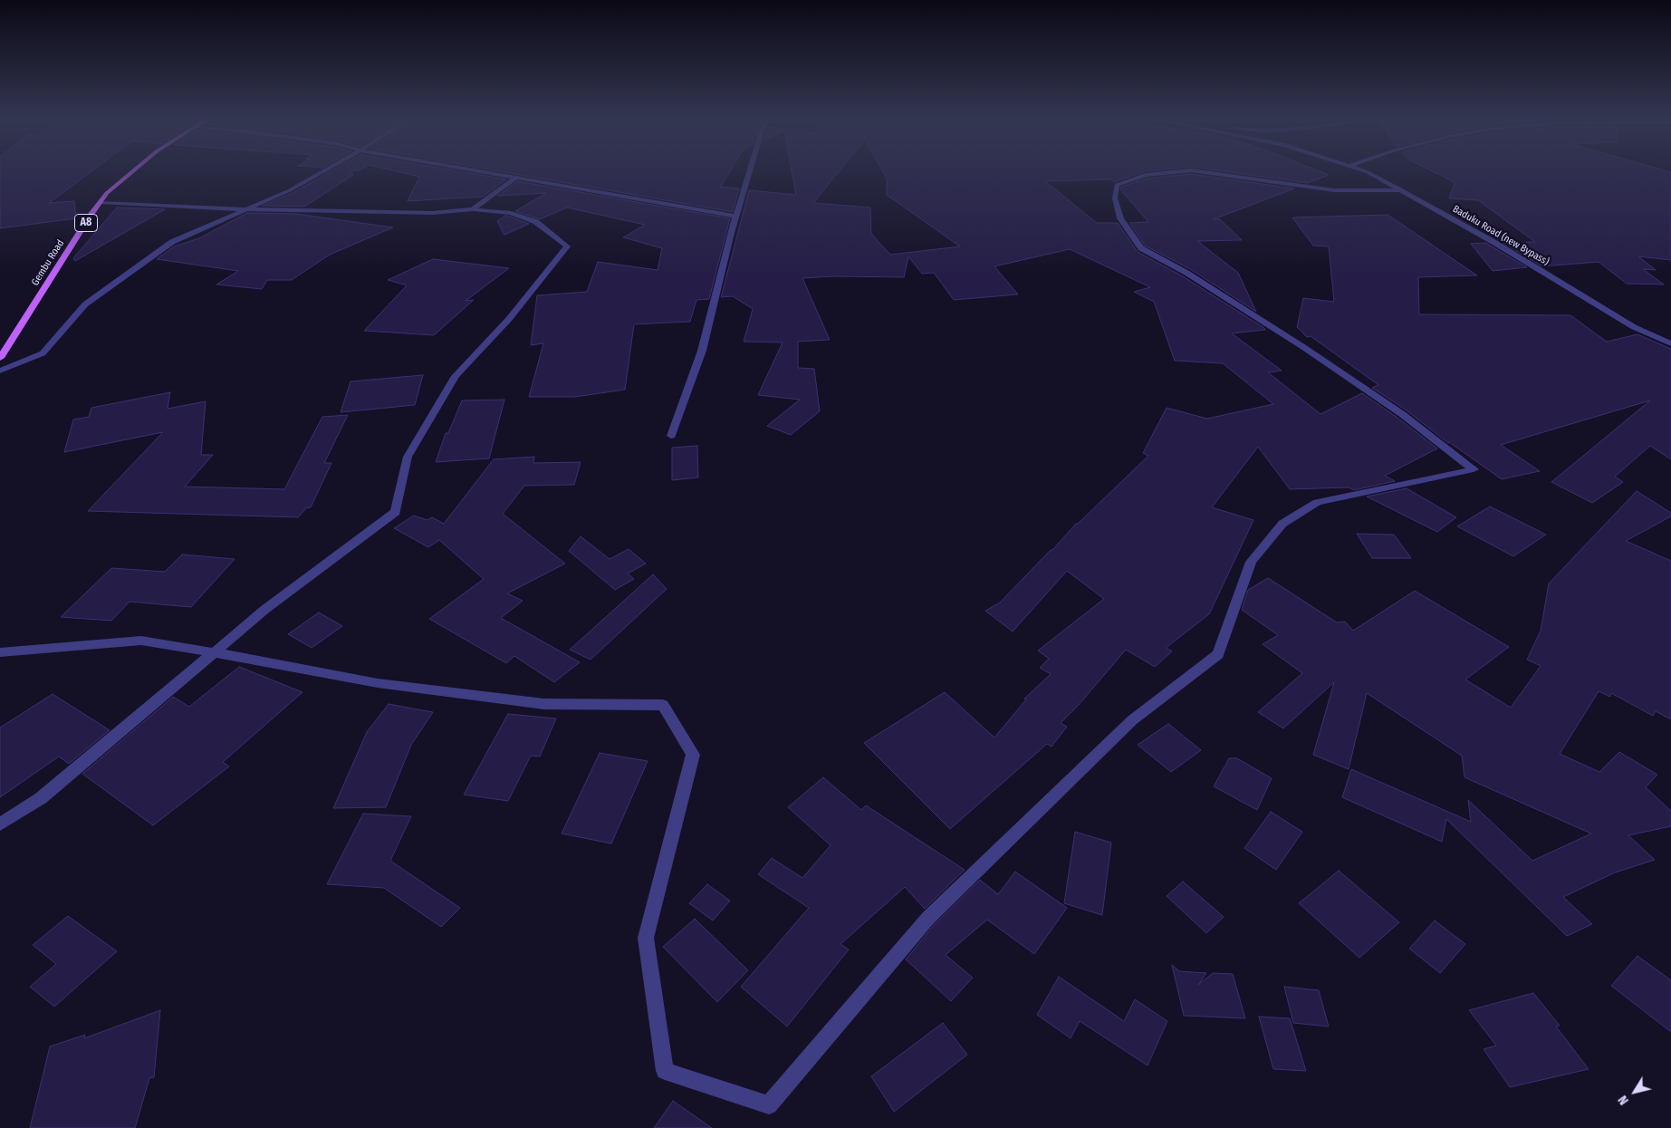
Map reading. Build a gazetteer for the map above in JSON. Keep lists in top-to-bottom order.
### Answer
{
  "streets": {
    "main road": ["A8", "Gembu Road"],
    "street": ["Baduku Road (new Bypass)"]
  },
  "north": "bottom left"
}
